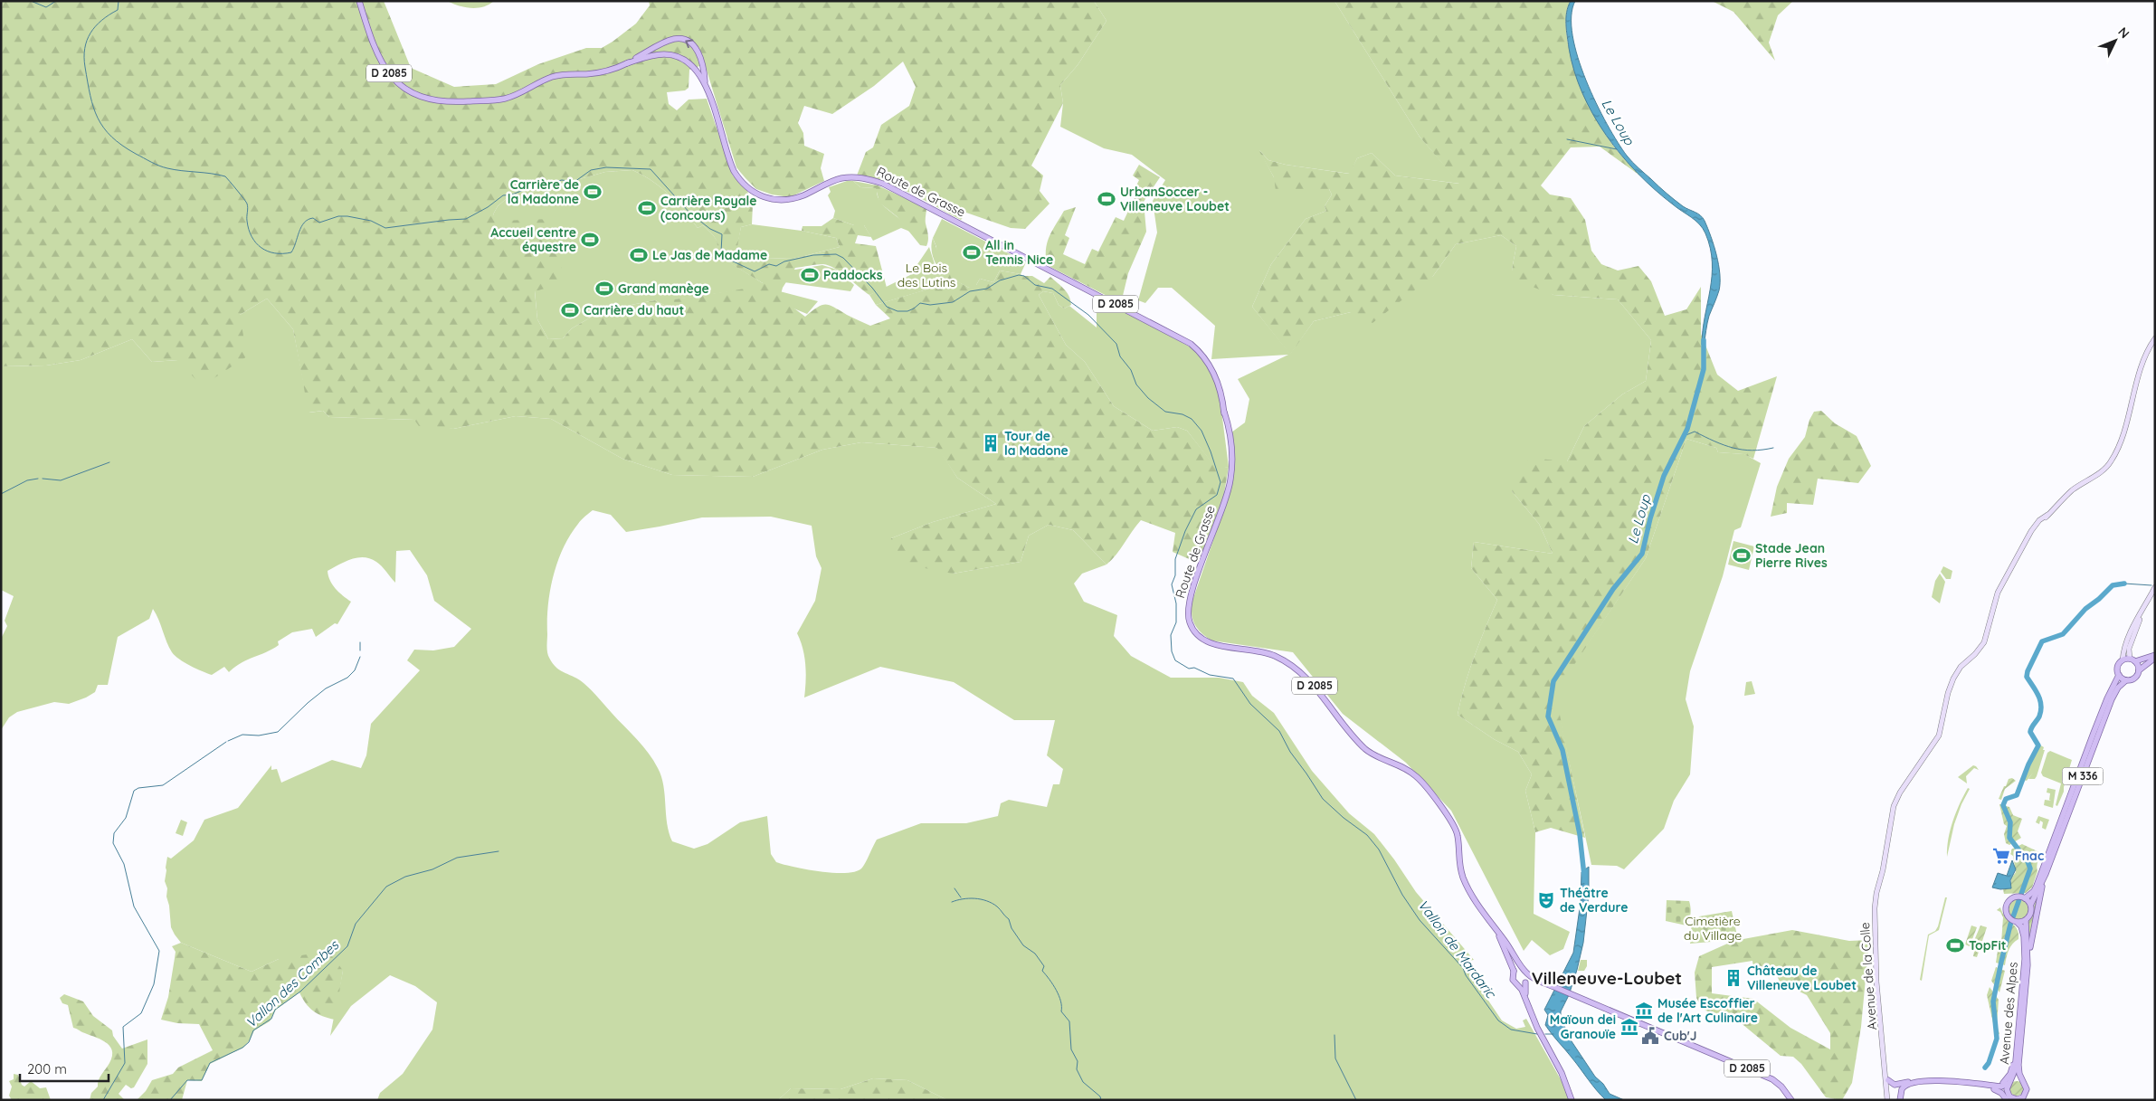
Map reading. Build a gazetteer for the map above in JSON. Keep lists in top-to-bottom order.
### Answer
{
  "streets": {
    "main road": [
      "D 2085",
      "Route de Grasse",
      "M 336",
      "Avenue de la Colle",
      "Avenue des Alpes"
    ]
  },
  "crossings": [
    ["D 2085", "Route de Grasse"],
    ["M 336", "Avenue des Alpes"]
  ],
  "districts": ["Villeneuve-Loubet"],
  "water": ["Le Loup", "Vallon de Mardaric", "Vallon des Combes"],
  "parks": ["Le Bois des Lutins", "Cimetière du Village"],
  "places": {
    "sports": [
      "Carrière de la Madonne",
      "UrbanSoccer - Villeneuve Loubet",
      "Carrière Royale (concours)",
      "Accueil centre équestre",
      "All in Tennis Nice",
      "Le Jas de Madame",
      "Paddocks",
      "Grand manège",
      "Carrière du haut",
      "Stade Jean Pierre Rives",
      "TopFit"
    ],
    "building": ["Tour de la Madone", "Château de Villeneuve Loubet"],
    "supermarket": ["Fnac"],
    "theatre": ["Théâtre de Verdure"],
    "museum": ["Musée Escoffier de l'Art Culinaire", "Maïoun dei Granouïe"],
    "public building": ["Cub'J"]
  },
  "scale_bar": "200 m",
  "north": "top right"
}
